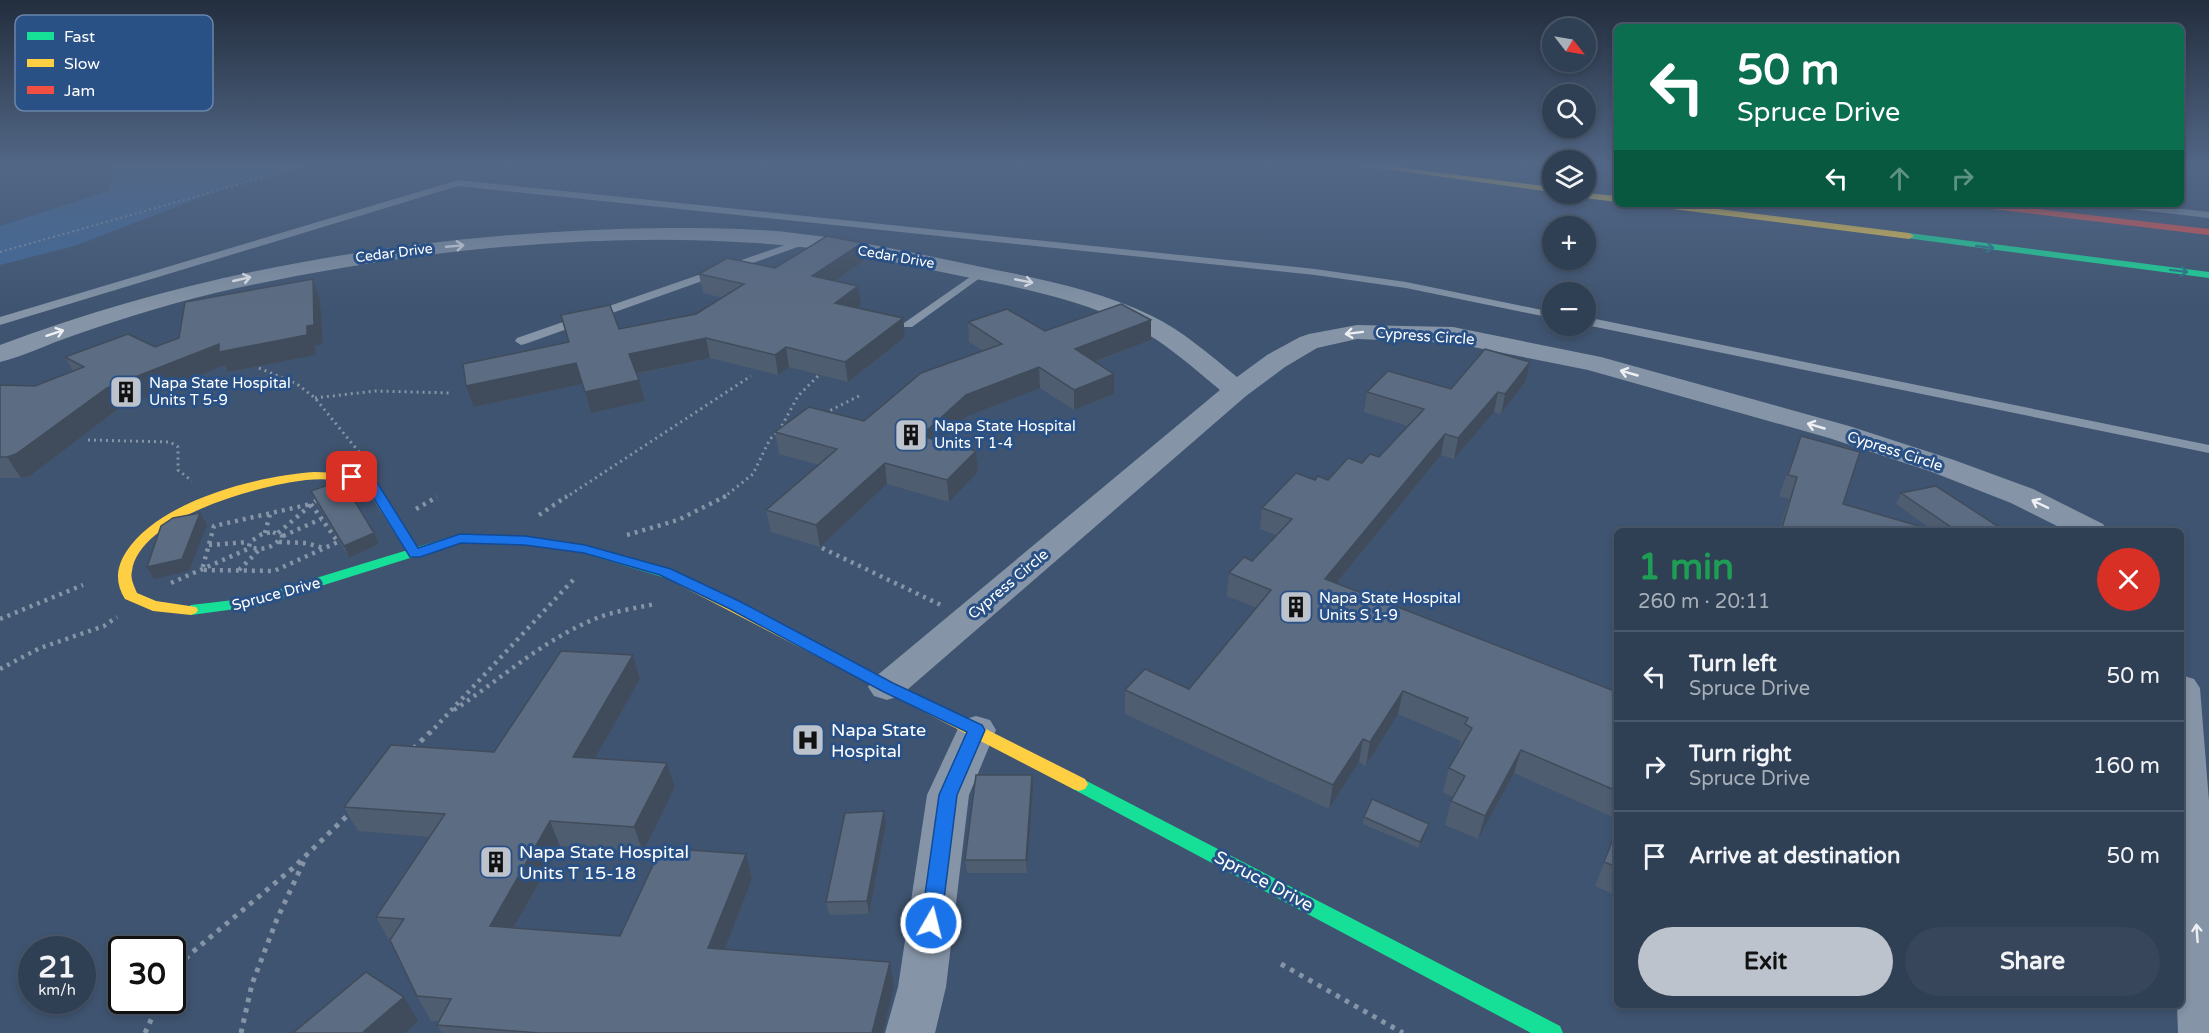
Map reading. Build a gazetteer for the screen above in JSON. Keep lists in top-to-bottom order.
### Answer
{
  "streets": {
    "street": ["Cedar Drive", "Cypress Circle", "Spruce Drive"]
  },
  "crossings": [
    ["Cedar Drive", "Cypress Circle"],
    ["Cypress Circle", "Spruce Drive"]
  ],
  "one_way": ["Cedar Drive"],
  "places": {
    "building": [
      "Napa State Hospital Units T 5-9",
      "Napa State Hospital Units T 1-4",
      "Napa State Hospital Units S 1-9",
      "Napa State Hospital Units T 15-18"
    ],
    "hospital": ["Napa State Hospital"]
  },
  "legend": ["Fast", "Slow", "Jam"],
  "north": "bottom right",
  "page": {
    "map_buttons": ["+", "−"],
    "turn": ["50 m", "Spruce Drive"],
    "heading": ["1 min", "260 m · 20:11"],
    "list": [
      {
        "name": "Turn left",
        "note": "Spruce Drive",
        "value": "50 m"
      },
      {
        "name": "Turn right",
        "note": "Spruce Drive",
        "value": "160 m"
      },
      {
        "name": "Arrive at destination",
        "value": "50 m"
      }
    ],
    "buttons": ["Exit", "Share"],
    "speed": "21 km/h",
    "limit": "30"
  }
}
